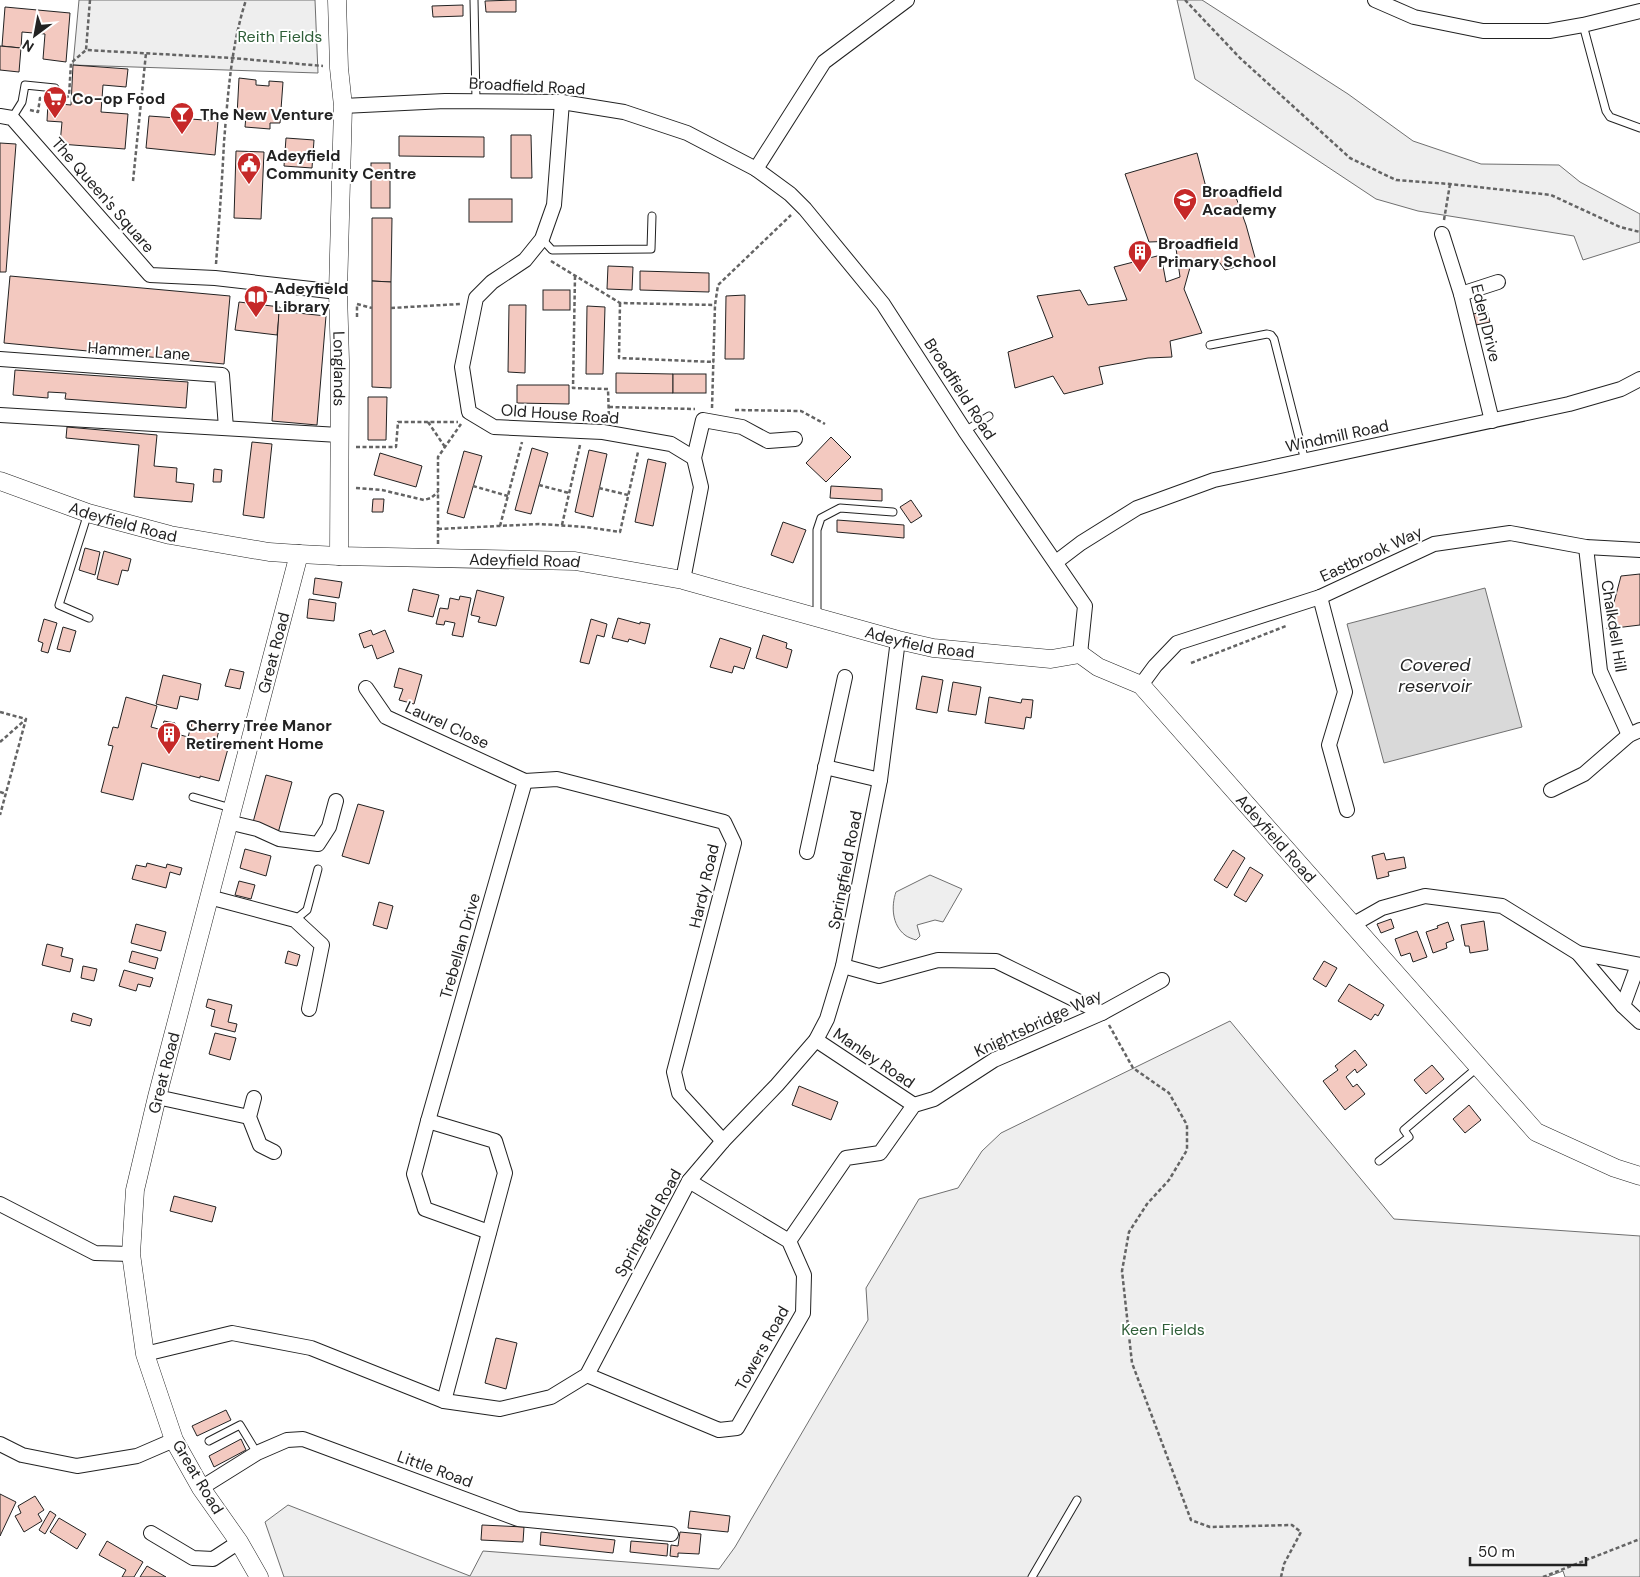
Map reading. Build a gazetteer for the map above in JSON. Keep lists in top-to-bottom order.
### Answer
{
  "streets": {
    "street": [
      "Broadfield Road",
      "The Queen's Square",
      "Eden Drive",
      "Hammer Lane",
      "Longlands",
      "Old House Road",
      "Windmill Road",
      "Adeyfield Road",
      "Eastbrook Way",
      "Chalkdell Hill",
      "Great Road",
      "Laurel Close",
      "Springfield Road",
      "Hardy Road",
      "Trebellan Drive",
      "Knightsbridge Way",
      "Manley Road",
      "Towers Road",
      "Little Road"
    ]
  },
  "crossings": [
    ["Broadfield Road", "Longlands"],
    ["Broadfield Road", "Old House Road"],
    ["Broadfield Road", "Windmill Road"],
    ["Broadfield Road", "Adeyfield Road"],
    ["The Queen's Square", "Longlands"],
    ["Eden Drive", "Windmill Road"],
    ["Longlands", "Adeyfield Road"],
    ["Adeyfield Road", "Eastbrook Way"],
    ["Adeyfield Road", "Great Road"],
    ["Adeyfield Road", "Springfield Road"],
    ["Eastbrook Way", "Chalkdell Hill"],
    ["Great Road", "Little Road"],
    ["Laurel Close", "Hardy Road"],
    ["Laurel Close", "Trebellan Drive"],
    ["Springfield Road", "Hardy Road"],
    ["Springfield Road", "Manley Road"],
    ["Springfield Road", "Towers Road"],
    ["Hardy Road", "Trebellan Drive"],
    ["Knightsbridge Way", "Manley Road"]
  ],
  "water": ["Covered reservoir"],
  "parks": ["Reith Fields", "Keen Fields"],
  "places": {
    "supermarket": ["Co-op Food"],
    "bar": ["The New Venture"],
    "public building": ["Adeyfield Community Centre"],
    "school or university": ["Broadfield Academy"],
    "building": ["Broadfield Primary School", "Cherry Tree Manor Retirement Home"],
    "library": ["Adeyfield Library"]
  },
  "scale_bar": "50 m",
  "north": "bottom left"
}
